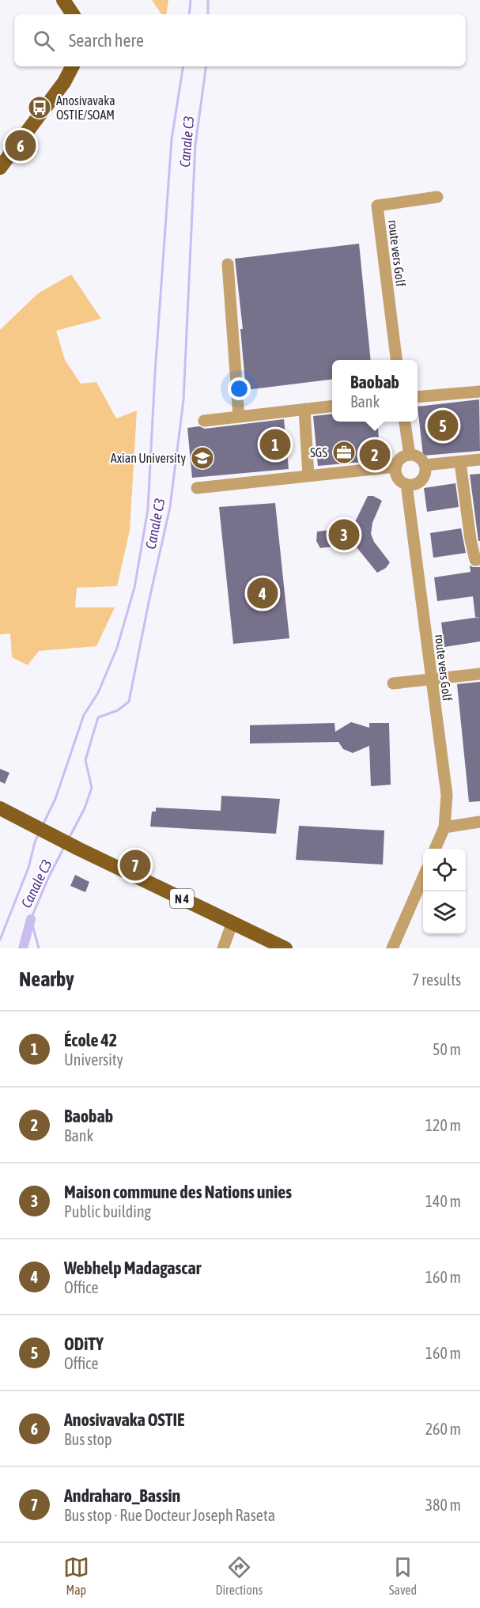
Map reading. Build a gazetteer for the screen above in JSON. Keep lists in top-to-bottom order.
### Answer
{
  "streets": {
    "main road": ["N 4"],
    "lane": ["route vers Golf"]
  },
  "water": ["Canale C3"],
  "places": {
    "bus stop": ["Anosivavaka OSTIE/SOAM"],
    "office": ["SGS"],
    "school or university": ["Axian University"]
  },
  "page": {
    "search": "Search here",
    "pins": [
      "6",
      "5",
      "1",
      "2",
      "3",
      "4",
      "7"
    ],
    "popup": ["Baobab", "Bank"],
    "heading": ["Nearby", "7 results"],
    "list": [
      {
        "mark": "1",
        "name": "École 42",
        "note": "University",
        "value": "50 m"
      },
      {
        "mark": "2",
        "name": "Baobab",
        "note": "Bank",
        "value": "120 m"
      },
      {
        "mark": "3",
        "name": "Maison commune des Nations unies",
        "note": "Public building",
        "value": "140 m"
      },
      {
        "mark": "4",
        "name": "Webhelp Madagascar",
        "note": "Office",
        "value": "160 m"
      },
      {
        "mark": "5",
        "name": "ODiTY",
        "note": "Office",
        "value": "160 m"
      },
      {
        "mark": "6",
        "name": "Anosivavaka OSTIE",
        "note": "Bus stop",
        "value": "260 m"
      },
      {
        "mark": "7",
        "name": "Andraharo_Bassin",
        "note": "Bus stop · Rue Docteur Joseph Raseta",
        "value": "380 m"
      }
    ],
    "nav": ["Map", "Directions", "Saved"]
  }
}
